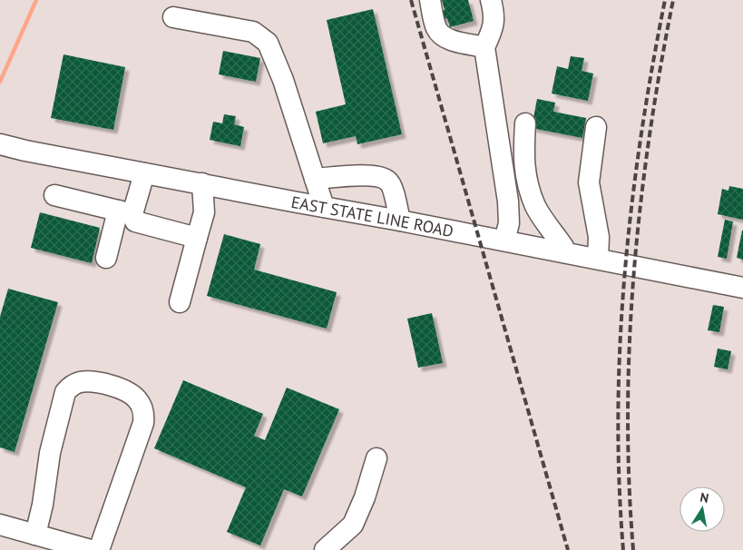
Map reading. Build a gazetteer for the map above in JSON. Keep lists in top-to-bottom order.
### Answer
{
  "streets": {
    "street": ["EAST STATE LINE ROAD"]
  },
  "north": "top"
}
